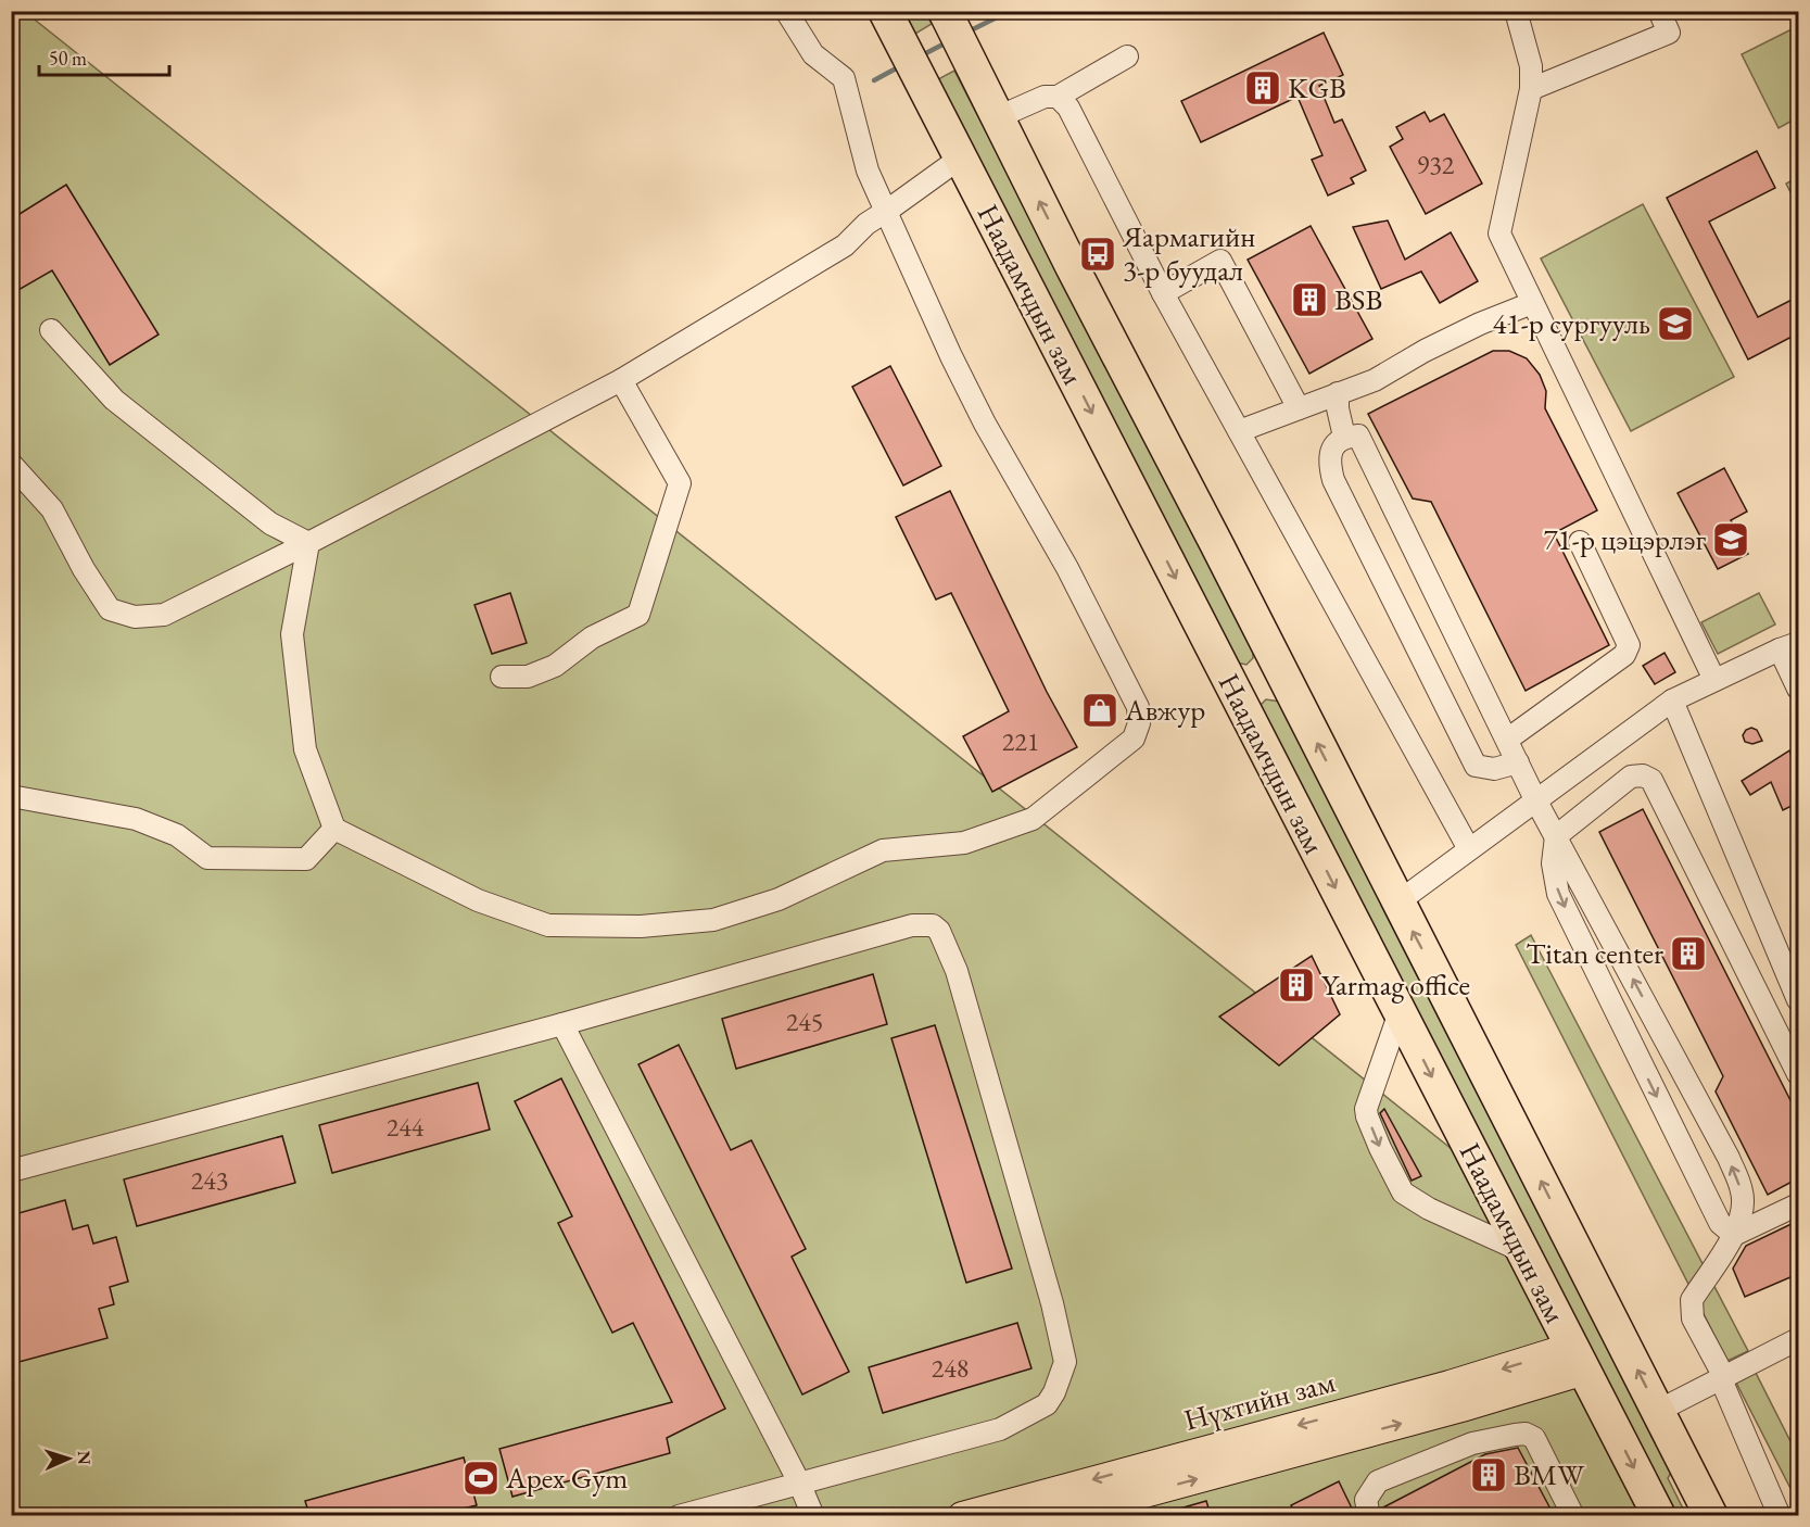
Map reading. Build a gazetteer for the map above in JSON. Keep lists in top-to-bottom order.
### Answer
{
  "streets": {
    "highway": ["Наадамчдын зам"],
    "main road": ["Нүхтийн зам"]
  },
  "crossings": [
    ["Наадамчдын зам", "Нүхтийн зам"]
  ],
  "places": {
    "building": [
      "KGB",
      "BSB",
      "Titan center",
      "Yarmag office",
      "BMW"
    ],
    "bus stop": ["Яармагийн 3-р буудал"],
    "school or university": ["41-р сургууль", "71-р цэцэрлэг"],
    "shop": ["Авжур"],
    "sports": ["Apex Gym"]
  },
  "house_numbers": [
    "932",
    "221",
    "245",
    "244",
    "243",
    "248"
  ],
  "scale_bar": "50 m",
  "north": "right"
}
